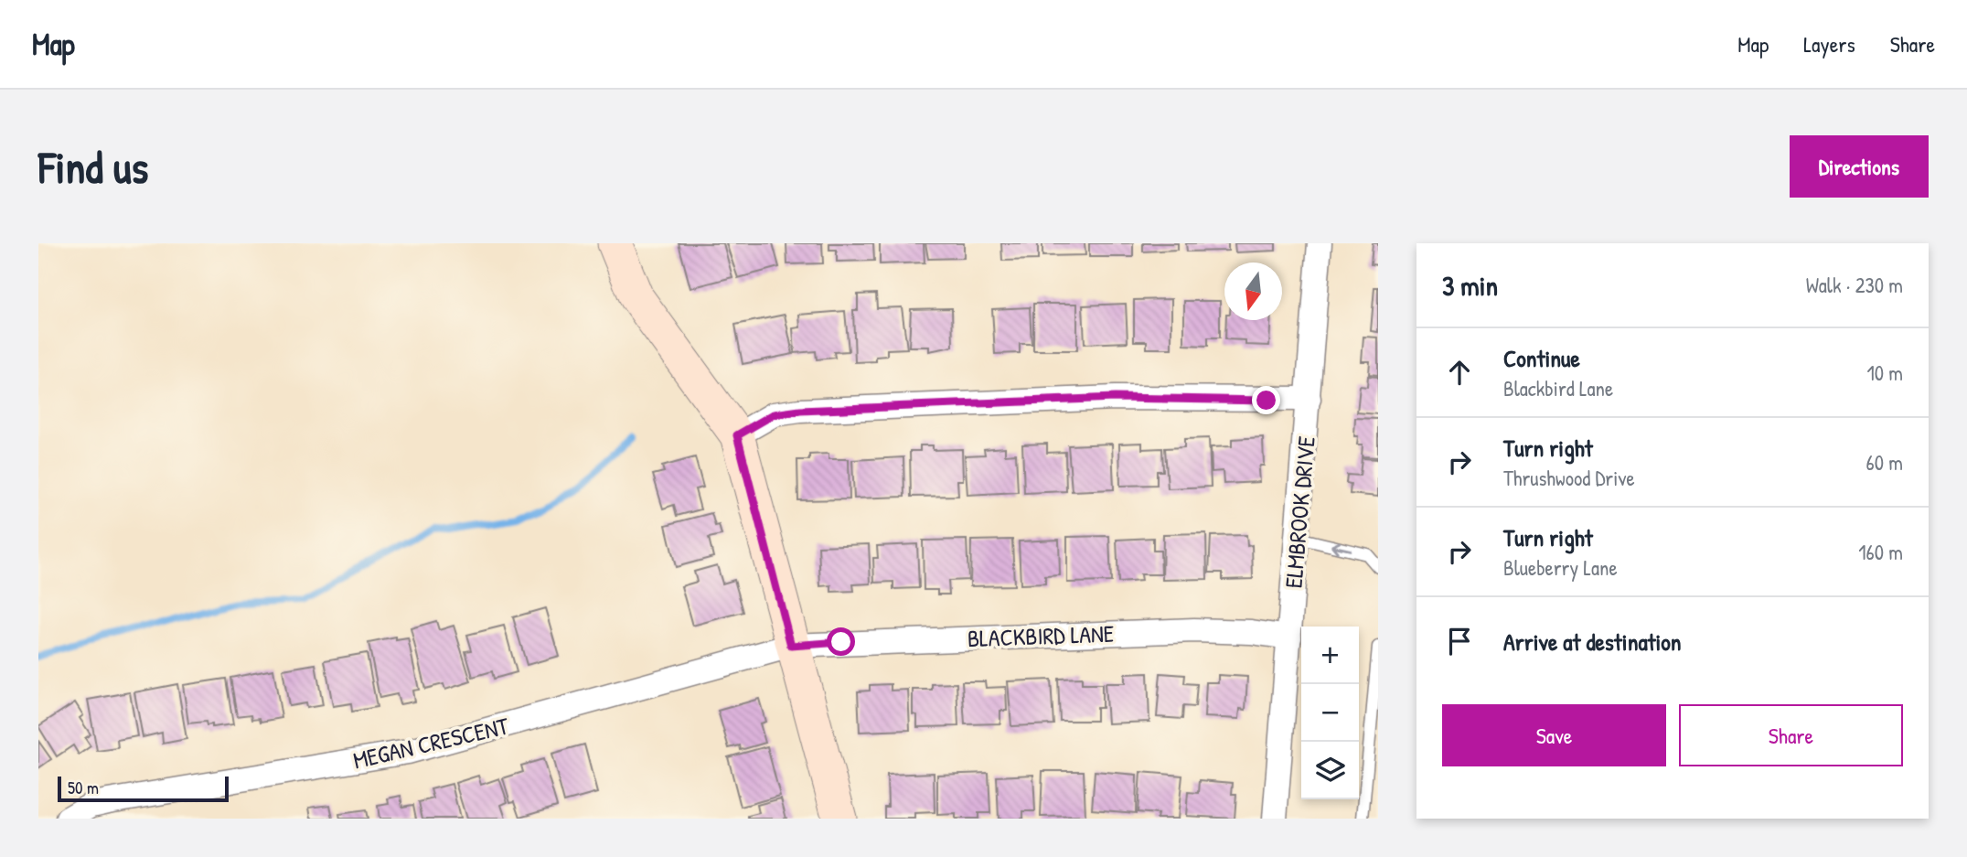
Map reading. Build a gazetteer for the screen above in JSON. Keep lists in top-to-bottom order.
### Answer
{
  "streets": {
    "street": ["ELMBROOK DRIVE", "BLACKBIRD LANE", "MEGAN CRESCENT"]
  },
  "crossings": [
    ["ELMBROOK DRIVE", "BLACKBIRD LANE"],
    ["BLACKBIRD LANE", "MEGAN CRESCENT"]
  ],
  "scale_bar": "50 m",
  "north": "bottom",
  "page": {
    "header": "Map",
    "nav": ["Map", "Layers", "Share"],
    "buttons": [
      "Directions",
      ["Save", "Share"]
    ],
    "title": "Find us",
    "heading": ["3 min", "Walk · 230 m"],
    "list": [
      ["Continue", "Blackbird Lane", "10 m"],
      ["Turn right", "Thrushwood Drive", "60 m"],
      ["Turn right", "Blueberry Lane", "160 m"],
      "Arrive at destination"
    ],
    "map_buttons": ["+", "−"],
    "scale": "50 m"
  }
}
